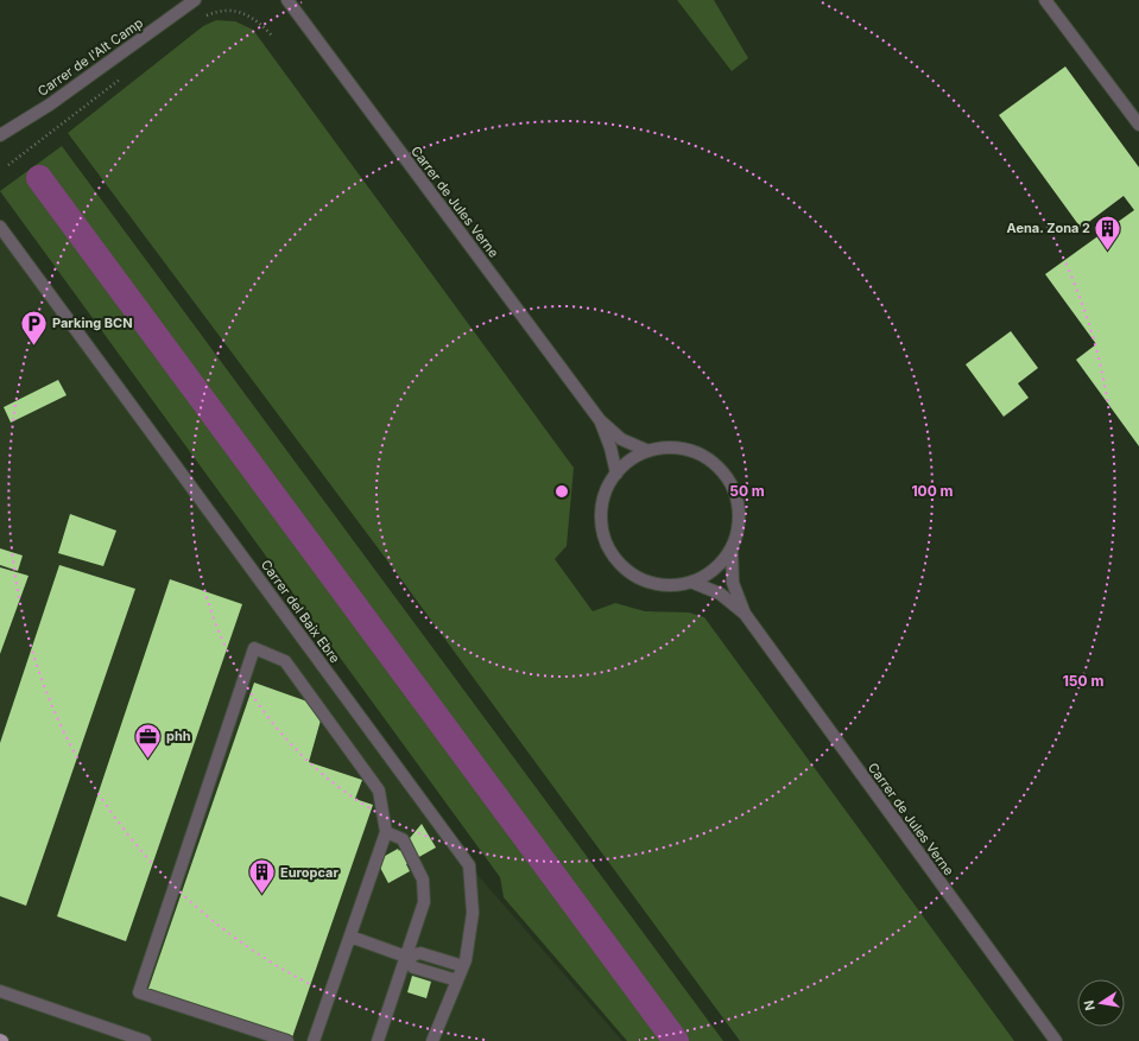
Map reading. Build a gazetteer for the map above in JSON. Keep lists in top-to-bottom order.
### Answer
{
  "streets": {
    "street": ["Carrer de l'Alt Camp", "Carrer de Jules Verne", "Carrer del Baix Ebre"]
  },
  "places": {
    "building": ["Aena. Zona 2", "Europcar"],
    "parking": ["Parking BCN"],
    "office": ["phh"]
  },
  "north": "left",
  "rings": ["50 m", "100 m", "150 m"]
}
